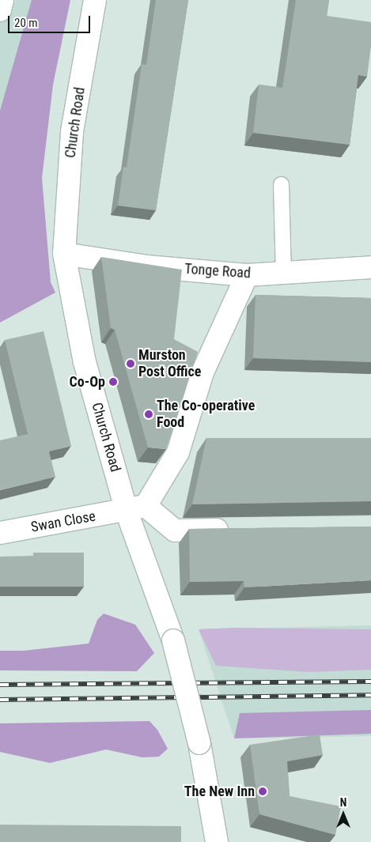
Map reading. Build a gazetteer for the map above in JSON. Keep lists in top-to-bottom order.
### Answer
{
  "streets": {
    "street": ["Church Road", "Tonge Road", "Swan Close"]
  },
  "crossings": [
    ["Church Road", "Tonge Road"],
    ["Church Road", "Swan Close"]
  ],
  "places": [
    "Murston Post Office",
    "Co-Op",
    "The Co-operative Food",
    "The New Inn"
  ],
  "scale_bar": "20 m",
  "north": "top"
}
